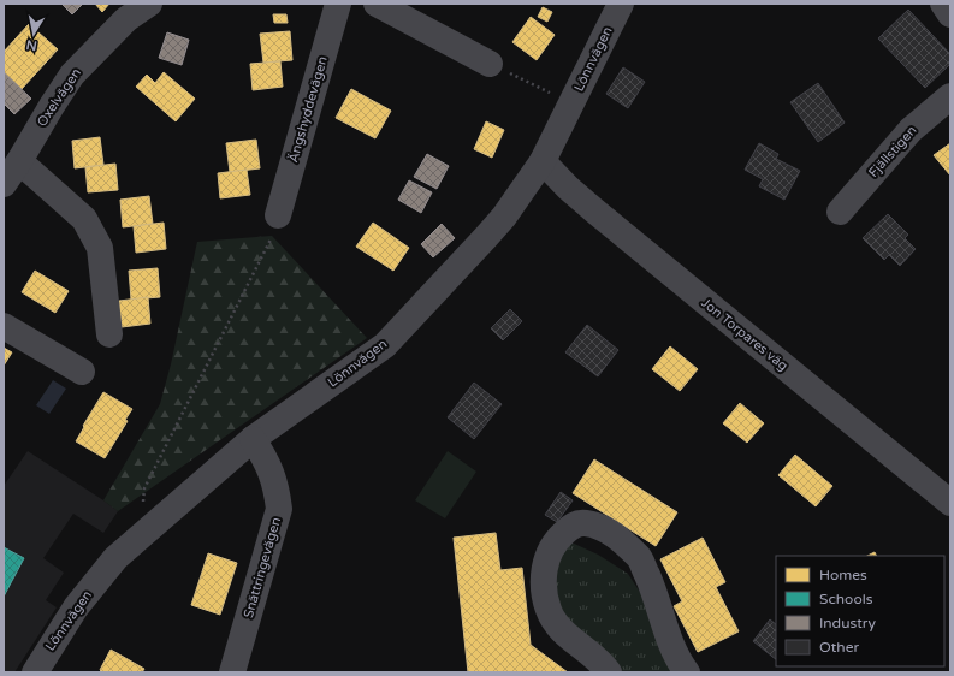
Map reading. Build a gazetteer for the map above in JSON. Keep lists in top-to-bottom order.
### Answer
{
  "streets": {
    "street": [
      "Lönnvägen",
      "Oxelvägen",
      "Ängshyddevägen",
      "Fjällstigen",
      "Jon Torpares väg",
      "Snättringevägen"
    ]
  },
  "crossings": [
    ["Lönnvägen", "Jon Torpares väg"],
    ["Lönnvägen", "Snättringevägen"]
  ],
  "legend": [
    "Homes",
    "Schools",
    "Industry",
    "Other"
  ],
  "north": "bottom"
}
